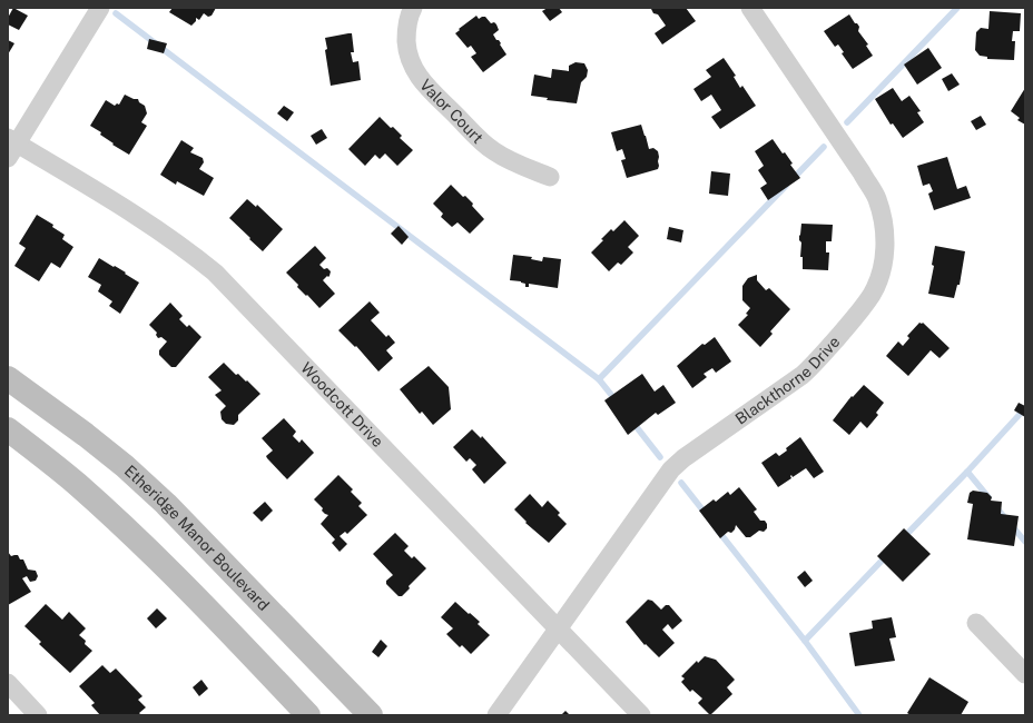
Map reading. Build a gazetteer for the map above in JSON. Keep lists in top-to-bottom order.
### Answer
{
  "streets": {
    "main road": ["Etheridge Manor Boulevard"],
    "street": ["Valor Court", "Blackthorne Drive", "Woodcott Drive"]
  },
  "crossings": [
    ["Blackthorne Drive", "Woodcott Drive"]
  ]
}
